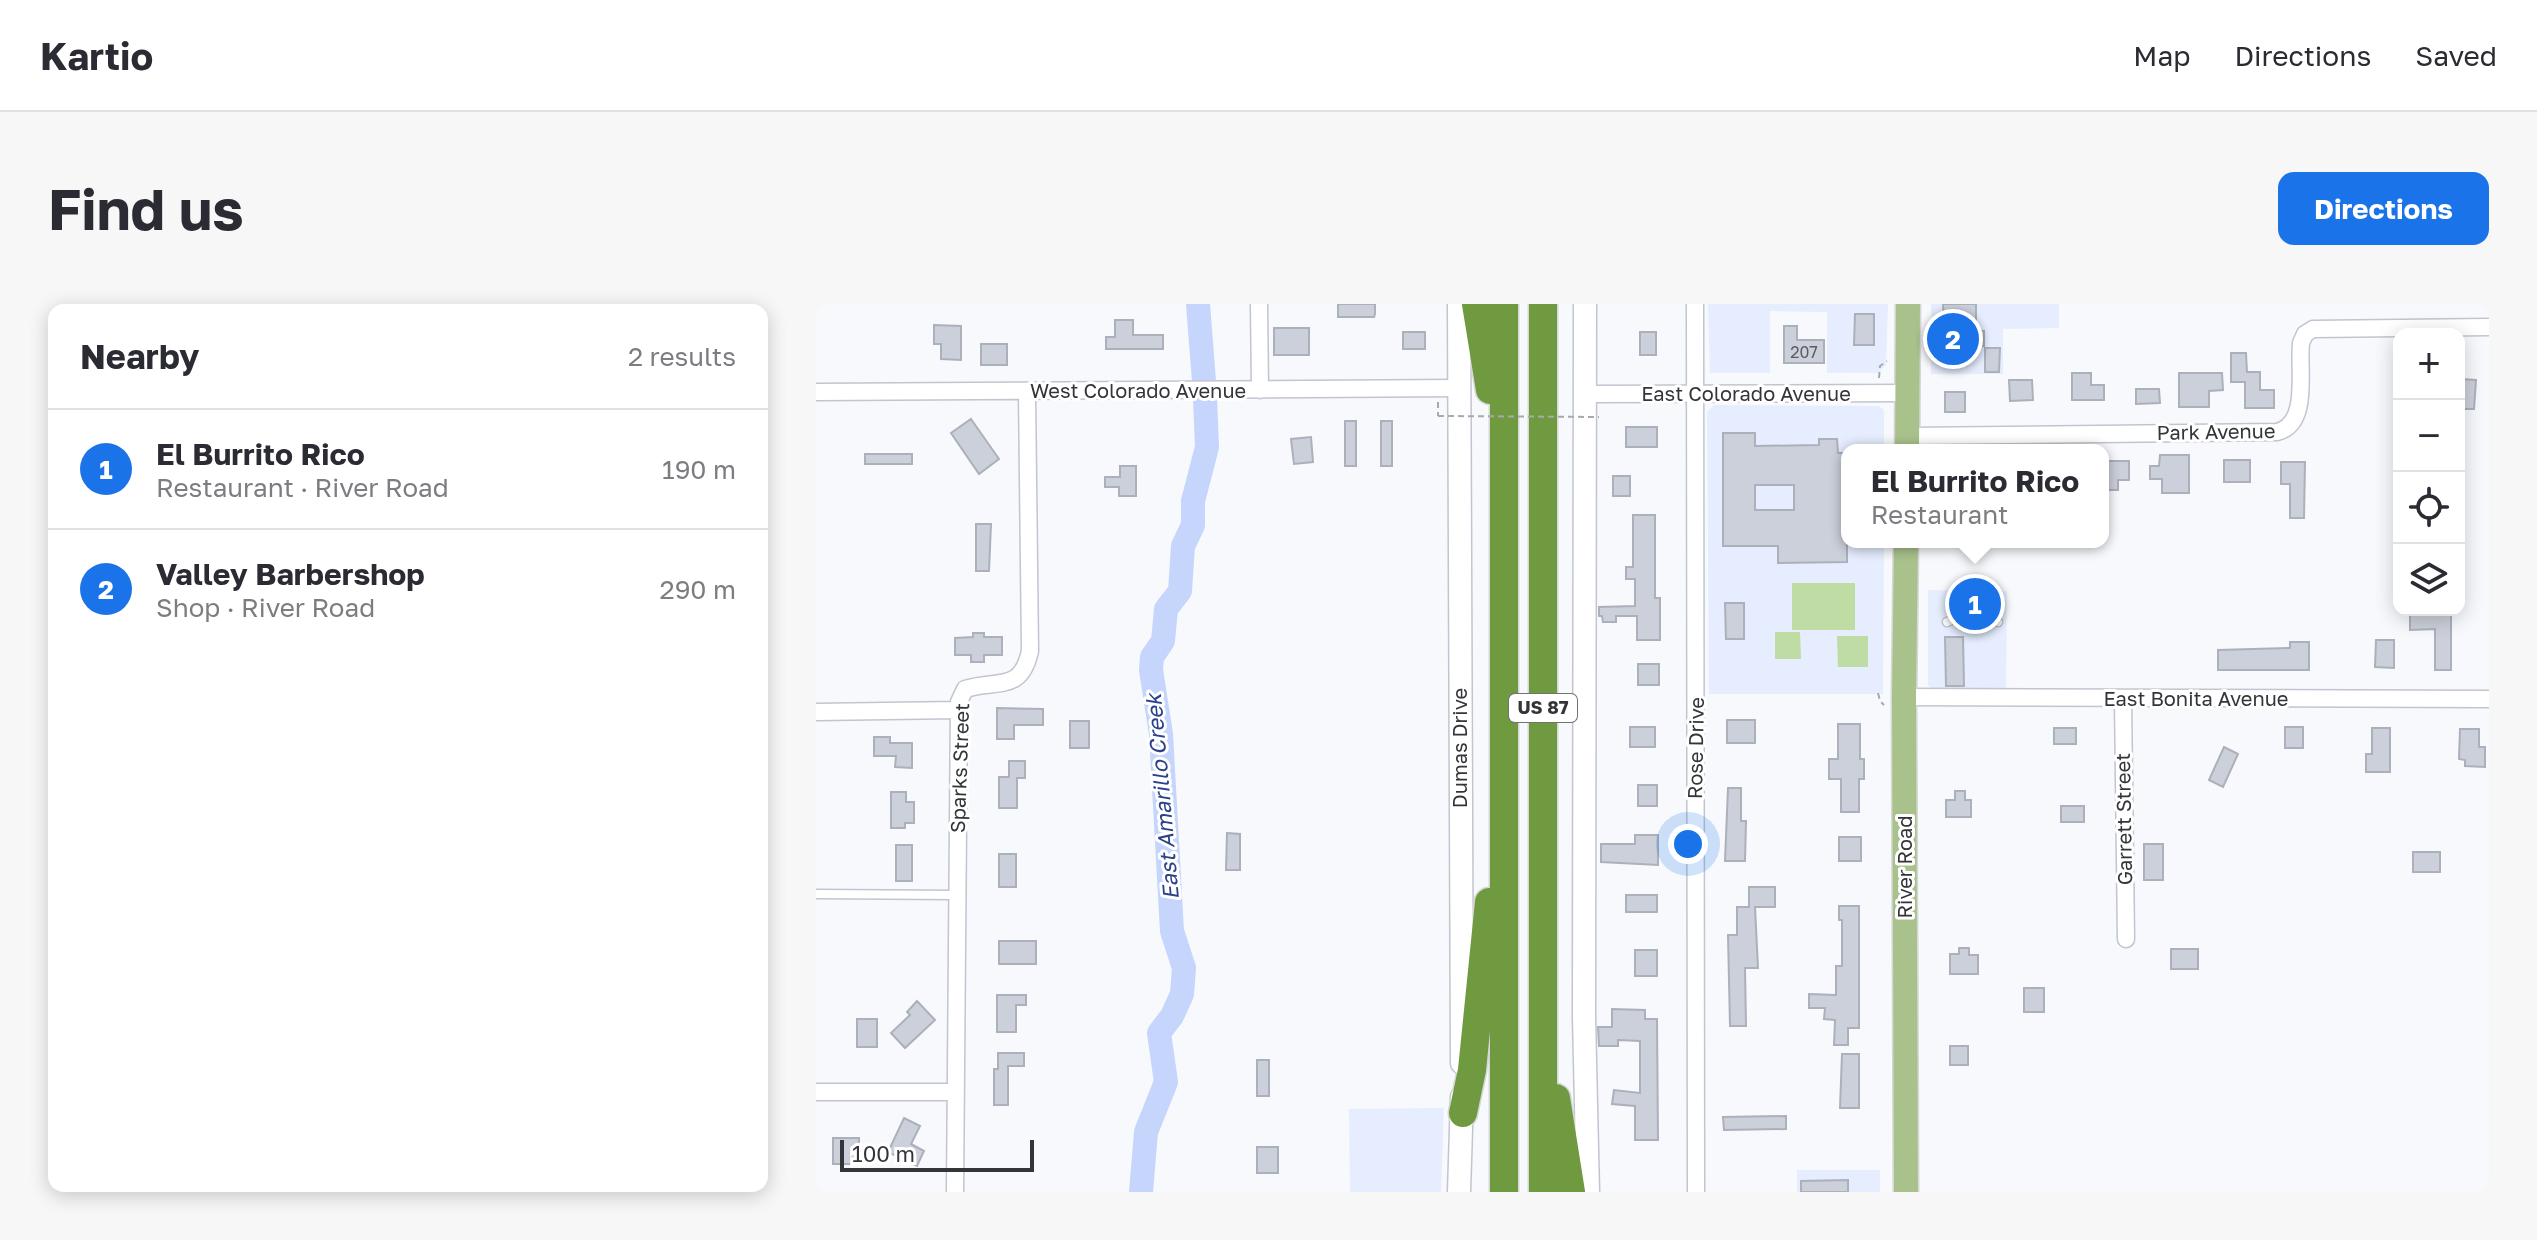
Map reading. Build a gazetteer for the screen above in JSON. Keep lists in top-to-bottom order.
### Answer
{
  "streets": {
    "highway": ["US 87"],
    "main road": ["Dumas Drive", "River Road"],
    "street": [
      "West Colorado Avenue",
      "East Colorado Avenue",
      "Park Avenue",
      "East Bonita Avenue",
      "Rose Drive",
      "Sparks Street",
      "Garrett Street"
    ]
  },
  "crossings": [
    ["West Colorado Avenue", "Dumas Drive"],
    ["West Colorado Avenue", "Sparks Street"],
    ["East Colorado Avenue", "Rose Drive"],
    ["East Bonita Avenue", "Garrett Street"],
    ["East Bonita Avenue", "River Road"]
  ],
  "water": ["East Amarillo Creek"],
  "house_numbers": ["207"],
  "scale_bar": "100 m",
  "page": {
    "header": "Kartio",
    "nav": ["Map", "Directions", "Saved"],
    "buttons": "Directions",
    "title": "Find us",
    "heading": ["Nearby", "2 results"],
    "pins": ["2", "1"],
    "map_buttons": ["+", "−"],
    "list": [
      {
        "mark": "1",
        "name": "El Burrito Rico",
        "note": "Restaurant · River Road",
        "value": "190 m"
      },
      {
        "mark": "2",
        "name": "Valley Barbershop",
        "note": "Shop · River Road",
        "value": "290 m"
      }
    ],
    "popup": ["El Burrito Rico", "Restaurant"],
    "scale": "100 m"
  }
}
